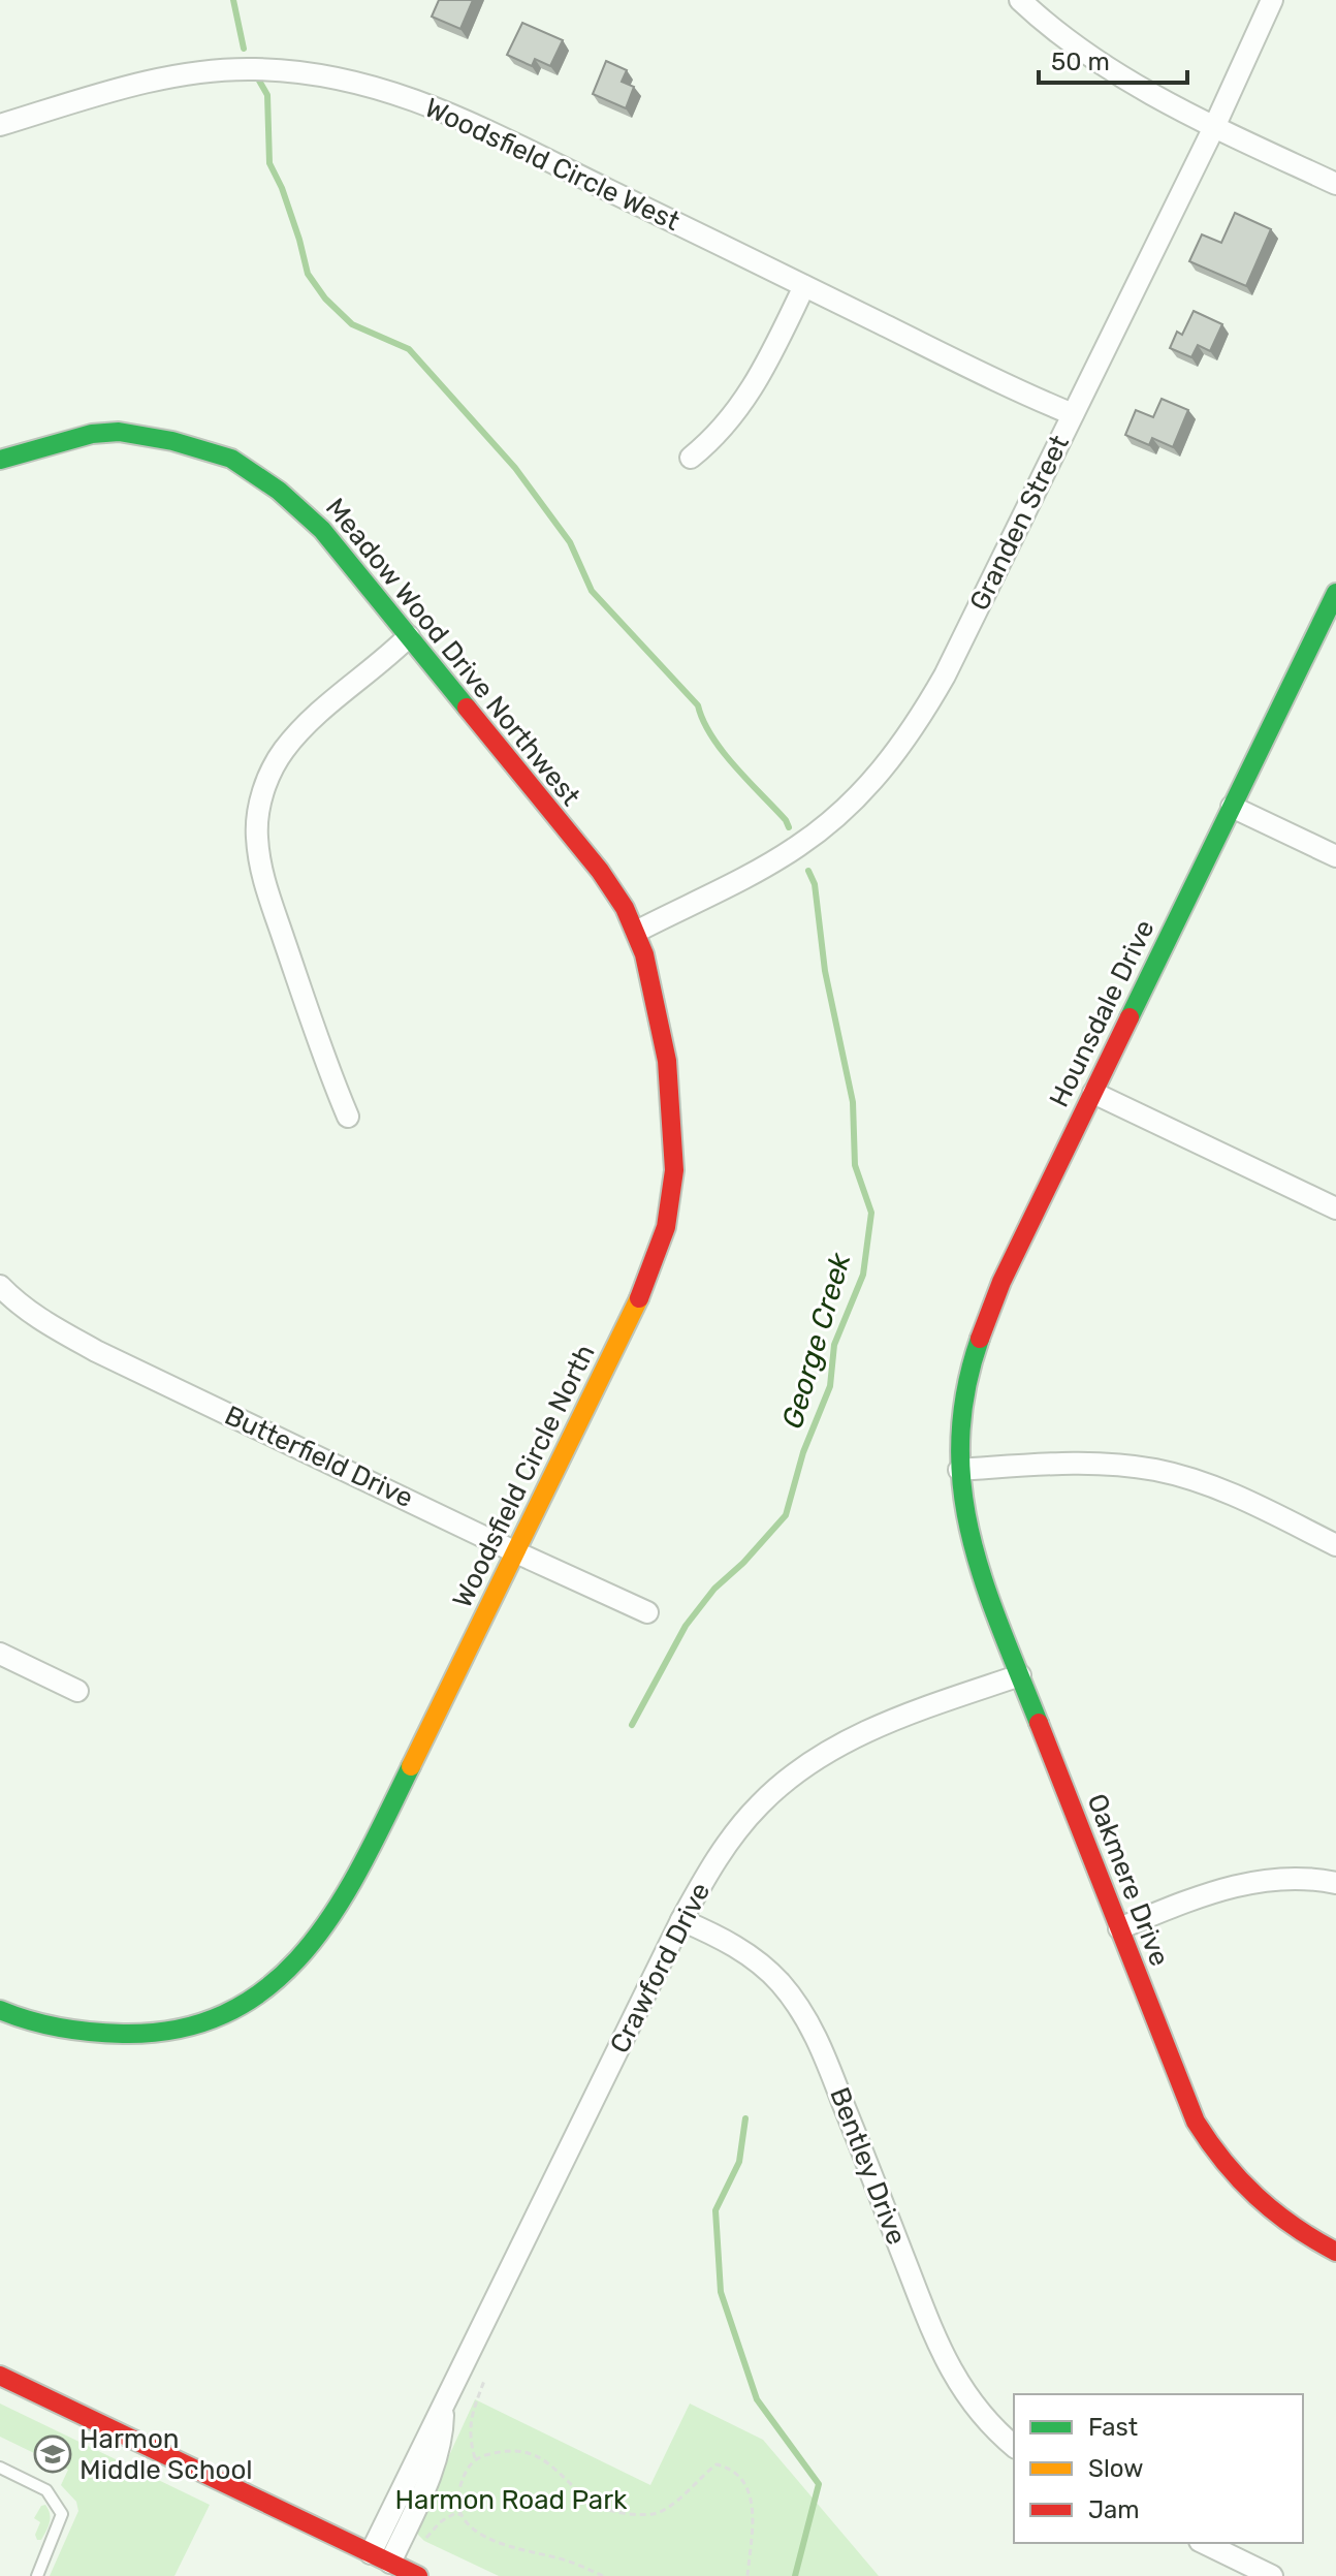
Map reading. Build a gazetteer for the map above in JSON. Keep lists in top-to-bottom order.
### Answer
{
  "streets": {
    "street": [
      "Woodsfield Circle West",
      "Granden Street",
      "Meadow Wood Drive Northwest",
      "Hounsdale Drive",
      "Butterfield Drive",
      "Woodsfield Circle North",
      "Oakmere Drive",
      "Crawford Drive",
      "Bentley Drive"
    ]
  },
  "crossings": [
    ["Woodsfield Circle West", "Granden Street"],
    ["Granden Street", "Meadow Wood Drive Northwest"],
    ["Granden Street", "Woodsfield Circle North"],
    ["Meadow Wood Drive Northwest", "Woodsfield Circle North"],
    ["Hounsdale Drive", "Oakmere Drive"],
    ["Butterfield Drive", "Woodsfield Circle North"],
    ["Oakmere Drive", "Crawford Drive"],
    ["Crawford Drive", "Bentley Drive"]
  ],
  "water": ["George Creek"],
  "parks": ["Harmon Road Park"],
  "places": {
    "school or university": ["Harmon Middle School"]
  },
  "legend": ["Fast", "Slow", "Jam"],
  "scale_bar": "50 m"
}
